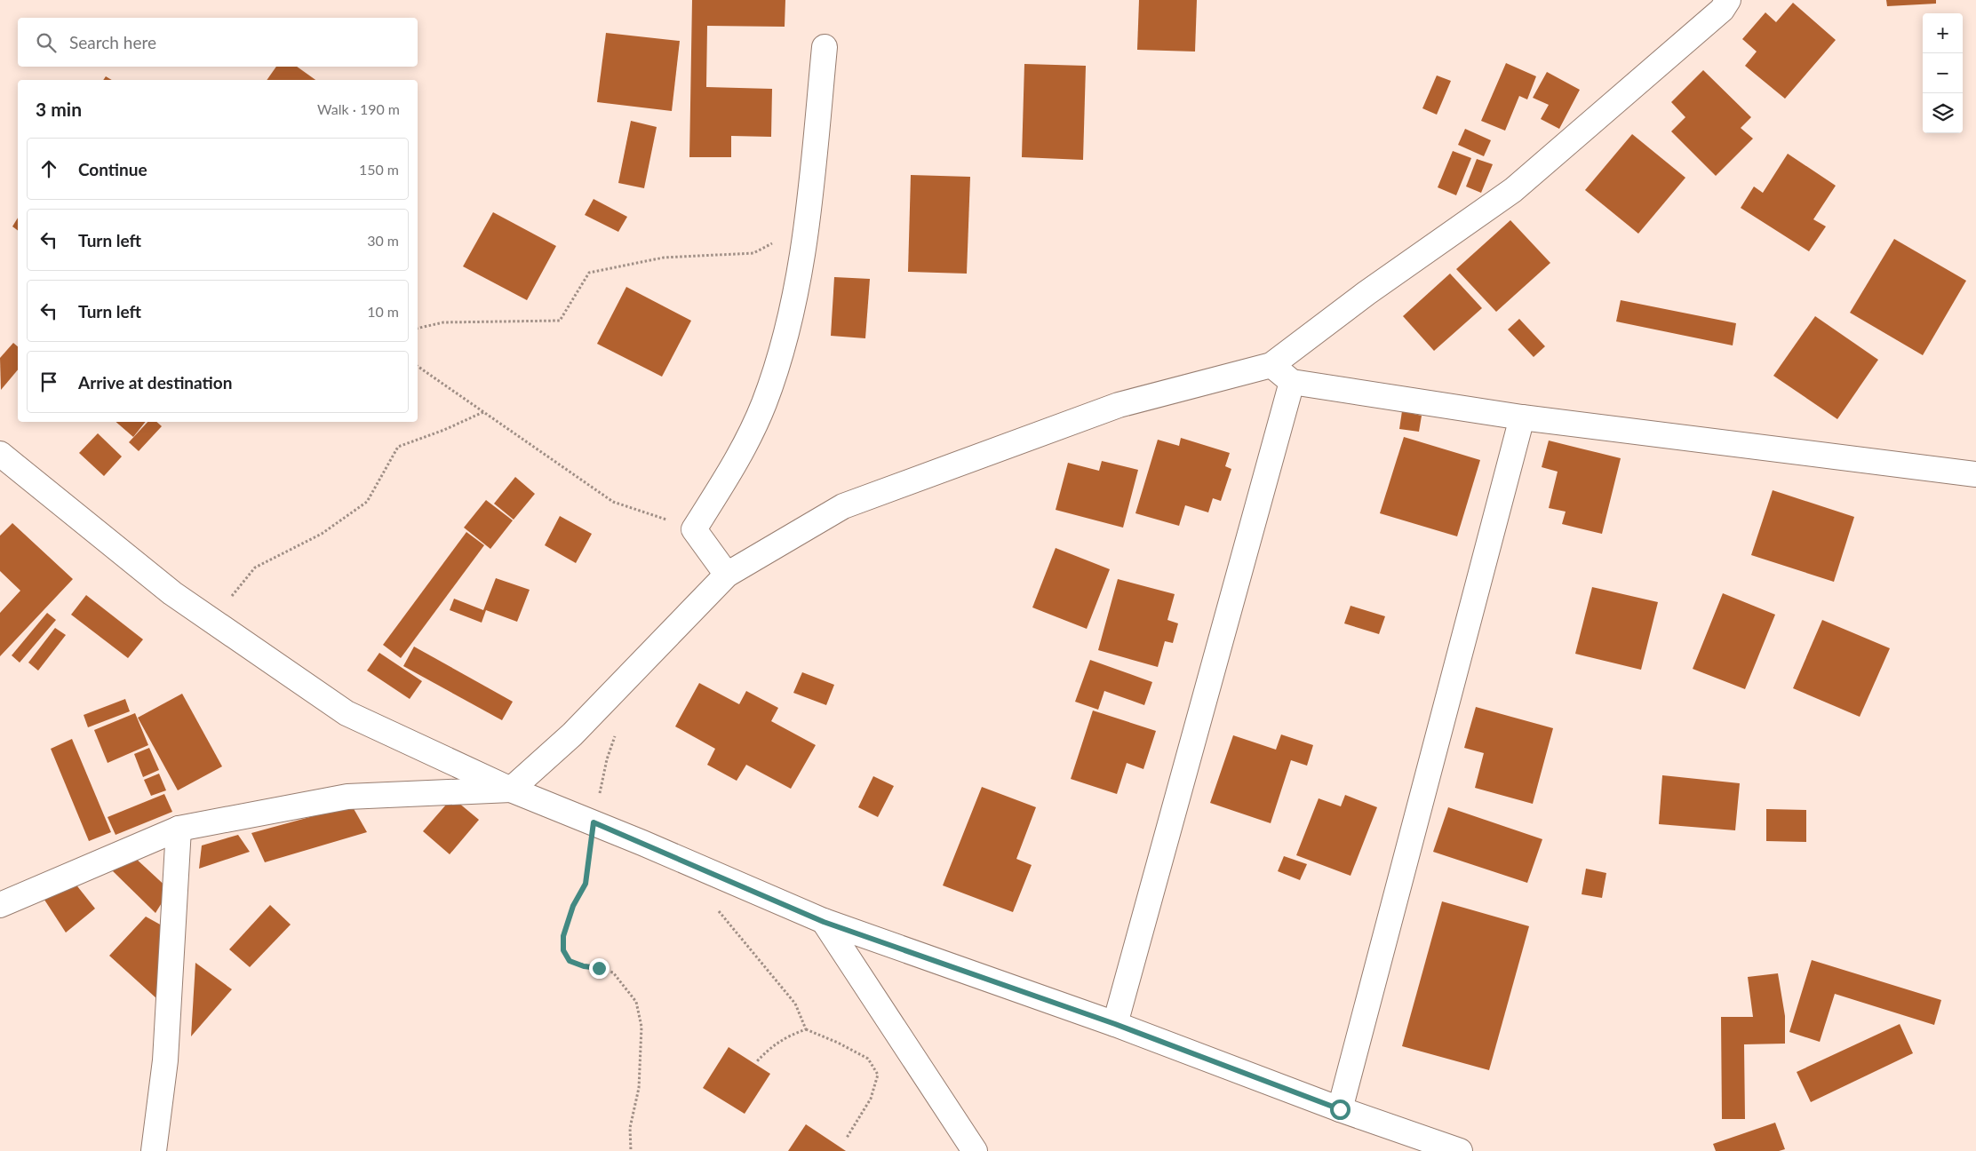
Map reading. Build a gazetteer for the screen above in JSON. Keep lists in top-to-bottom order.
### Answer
{
  "page": {
    "map_buttons": ["+", "−"],
    "search": "Search here",
    "heading": ["3 min", "Walk · 190 m"],
    "list": [
      ["Continue", "150 m"],
      ["Turn left", "30 m"],
      ["Turn left", "10 m"],
      "Arrive at destination"
    ]
  }
}
